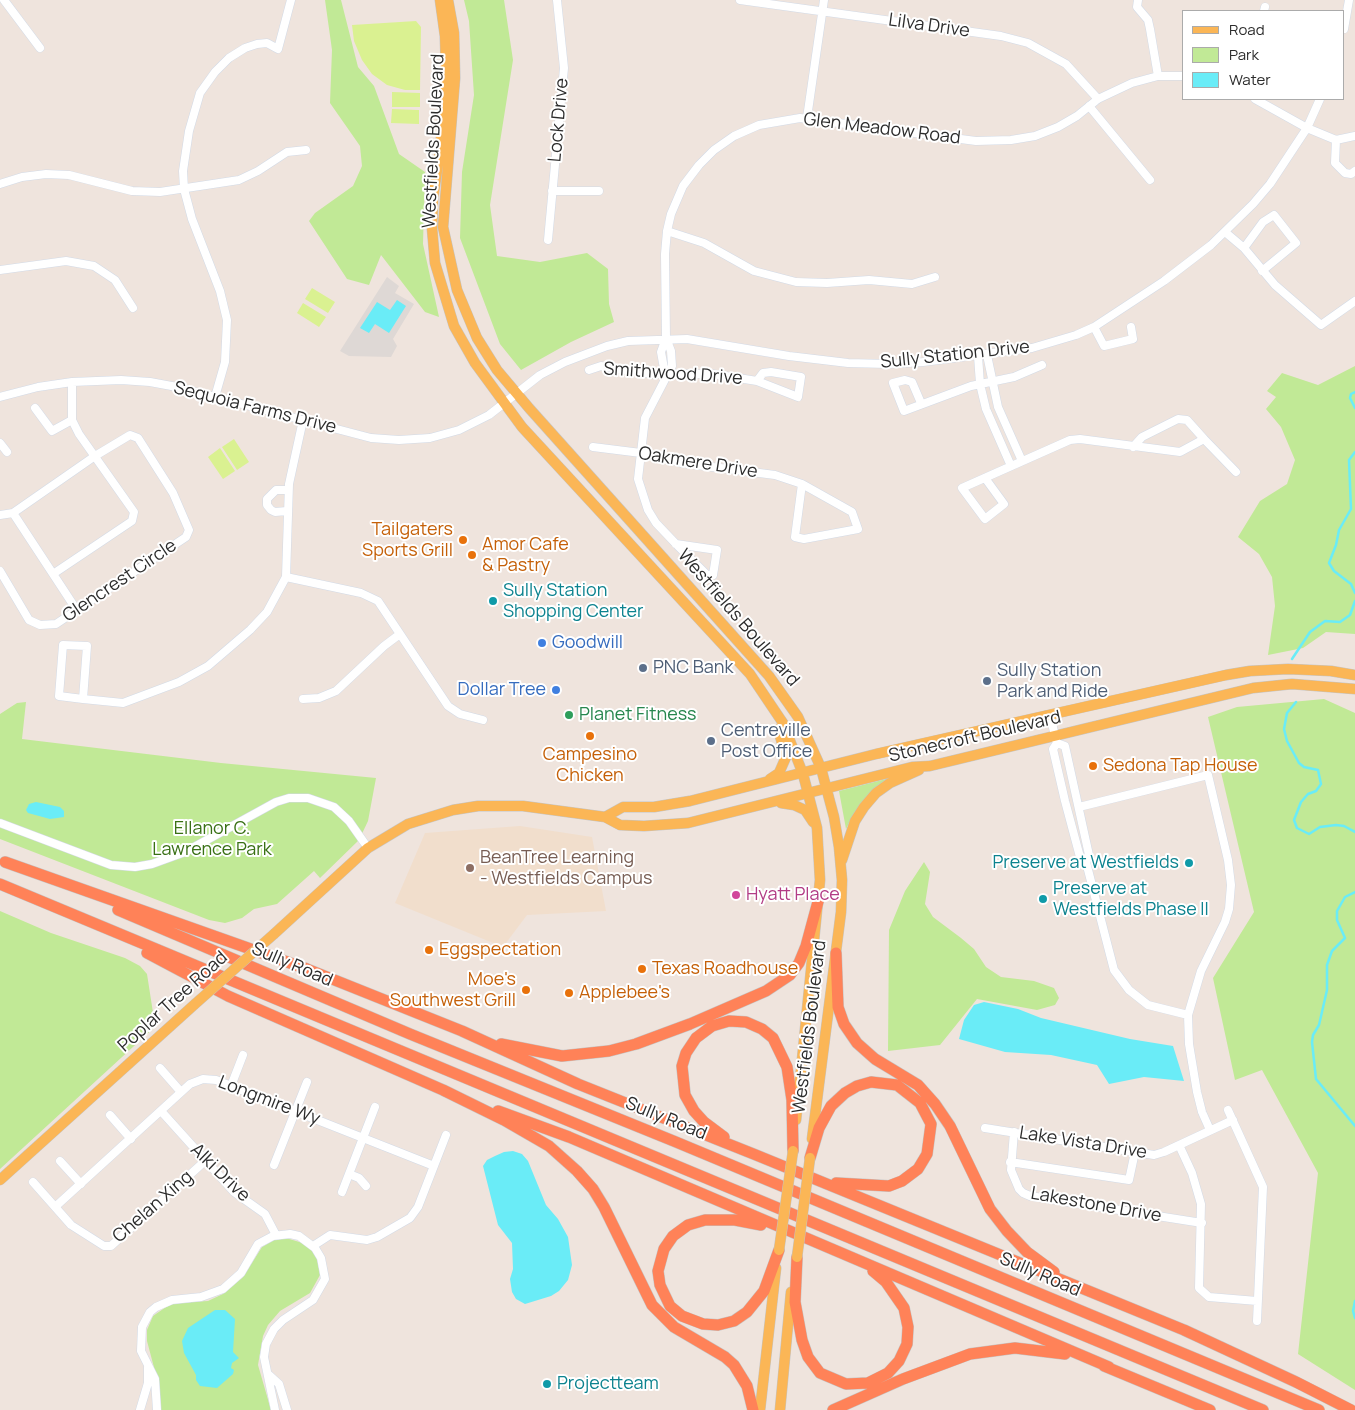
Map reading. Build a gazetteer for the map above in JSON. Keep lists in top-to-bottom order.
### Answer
{
  "streets": {
    "highway": ["Sully Road"],
    "main road": ["Westfields Boulevard", "Stonecroft Boulevard", "Poplar Tree Road"],
    "street": [
      "Lilva Drive",
      "Lock Drive",
      "Glen Meadow Road",
      "Sully Station Drive",
      "Smithwood Drive",
      "Sequoia Farms Drive",
      "Oakmere Drive",
      "Glencrest Circle",
      "Longmire Wy",
      "Lake Vista Drive",
      "Alki Drive",
      "Lakestone Drive",
      "Chelan Xing"
    ]
  },
  "crossings": [
    ["Lilva Drive", "Glen Meadow Road"],
    ["Glen Meadow Road", "Sully Station Drive"],
    ["Glen Meadow Road", "Smithwood Drive"],
    ["Westfields Boulevard", "Sully Station Drive"],
    ["Westfields Boulevard", "Sequoia Farms Drive"],
    ["Westfields Boulevard", "Stonecroft Boulevard"],
    ["Sully Station Drive", "Sequoia Farms Drive"],
    ["Stonecroft Boulevard", "Poplar Tree Road"],
    ["Longmire Wy", "Alki Drive"],
    ["Longmire Wy", "Chelan Xing"],
    ["Lake Vista Drive", "Lakestone Drive"],
    ["Alki Drive", "Chelan Xing"]
  ],
  "parks": ["Ellanor C. Lawrence Park"],
  "places": [
    "Tailgaters Sports Grill",
    "Amor Cafe & Pastry",
    "Sully Station Shopping Center",
    "Goodwill",
    "PNC Bank",
    "Sully Station Park and Ride",
    "Dollar Tree",
    "Planet Fitness",
    "Campesino Chicken",
    "Centreville Post Office",
    "Sedona Tap House",
    "Preserve at Westfields",
    "BeanTree Learning - Westfields Campus",
    "Hyatt Place",
    "Preserve at Westfields Phase II",
    "Eggspectation",
    "Texas Roadhouse",
    "Moe's Southwest Grill",
    "Applebee's",
    "Projectteam"
  ],
  "legend": ["Road", "Park", "Water"]
}
